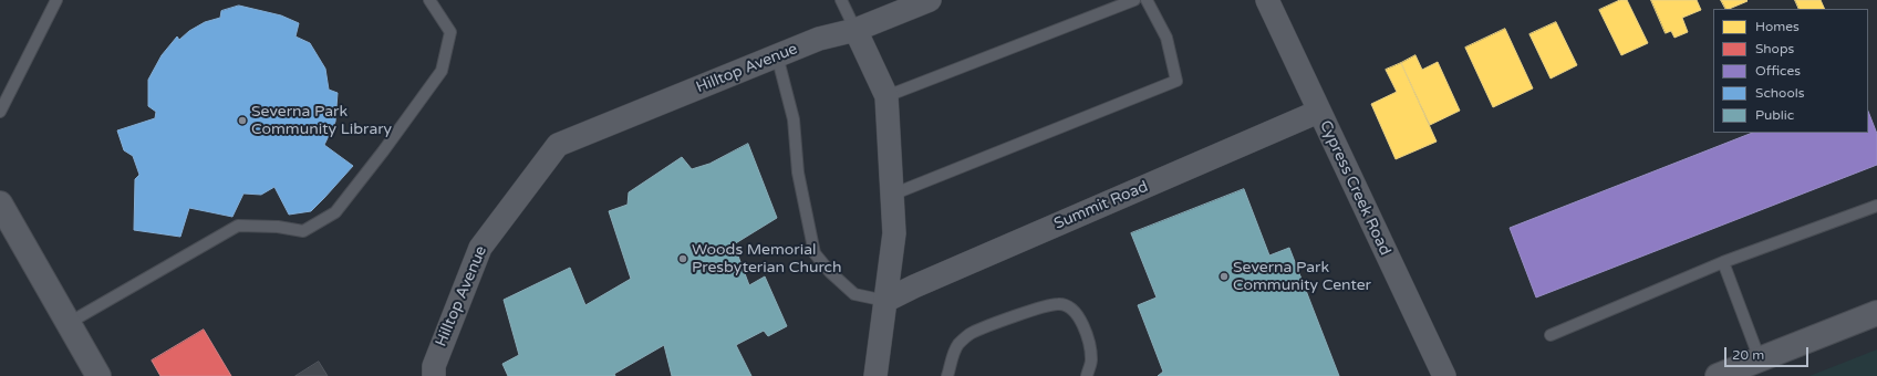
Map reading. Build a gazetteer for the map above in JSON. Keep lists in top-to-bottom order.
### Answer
{
  "streets": {
    "street": ["Hilltop Avenue", "Cypress Creek Road", "Summit Road"]
  },
  "crossings": [
    ["Cypress Creek Road", "Summit Road"]
  ],
  "places": ["Severna Park Community Library", "Woods Memorial Presbyterian Church", "Severna Park Community Center"],
  "legend": [
    "Homes",
    "Shops",
    "Offices",
    "Schools",
    "Public"
  ],
  "scale_bar": "20 m"
}
